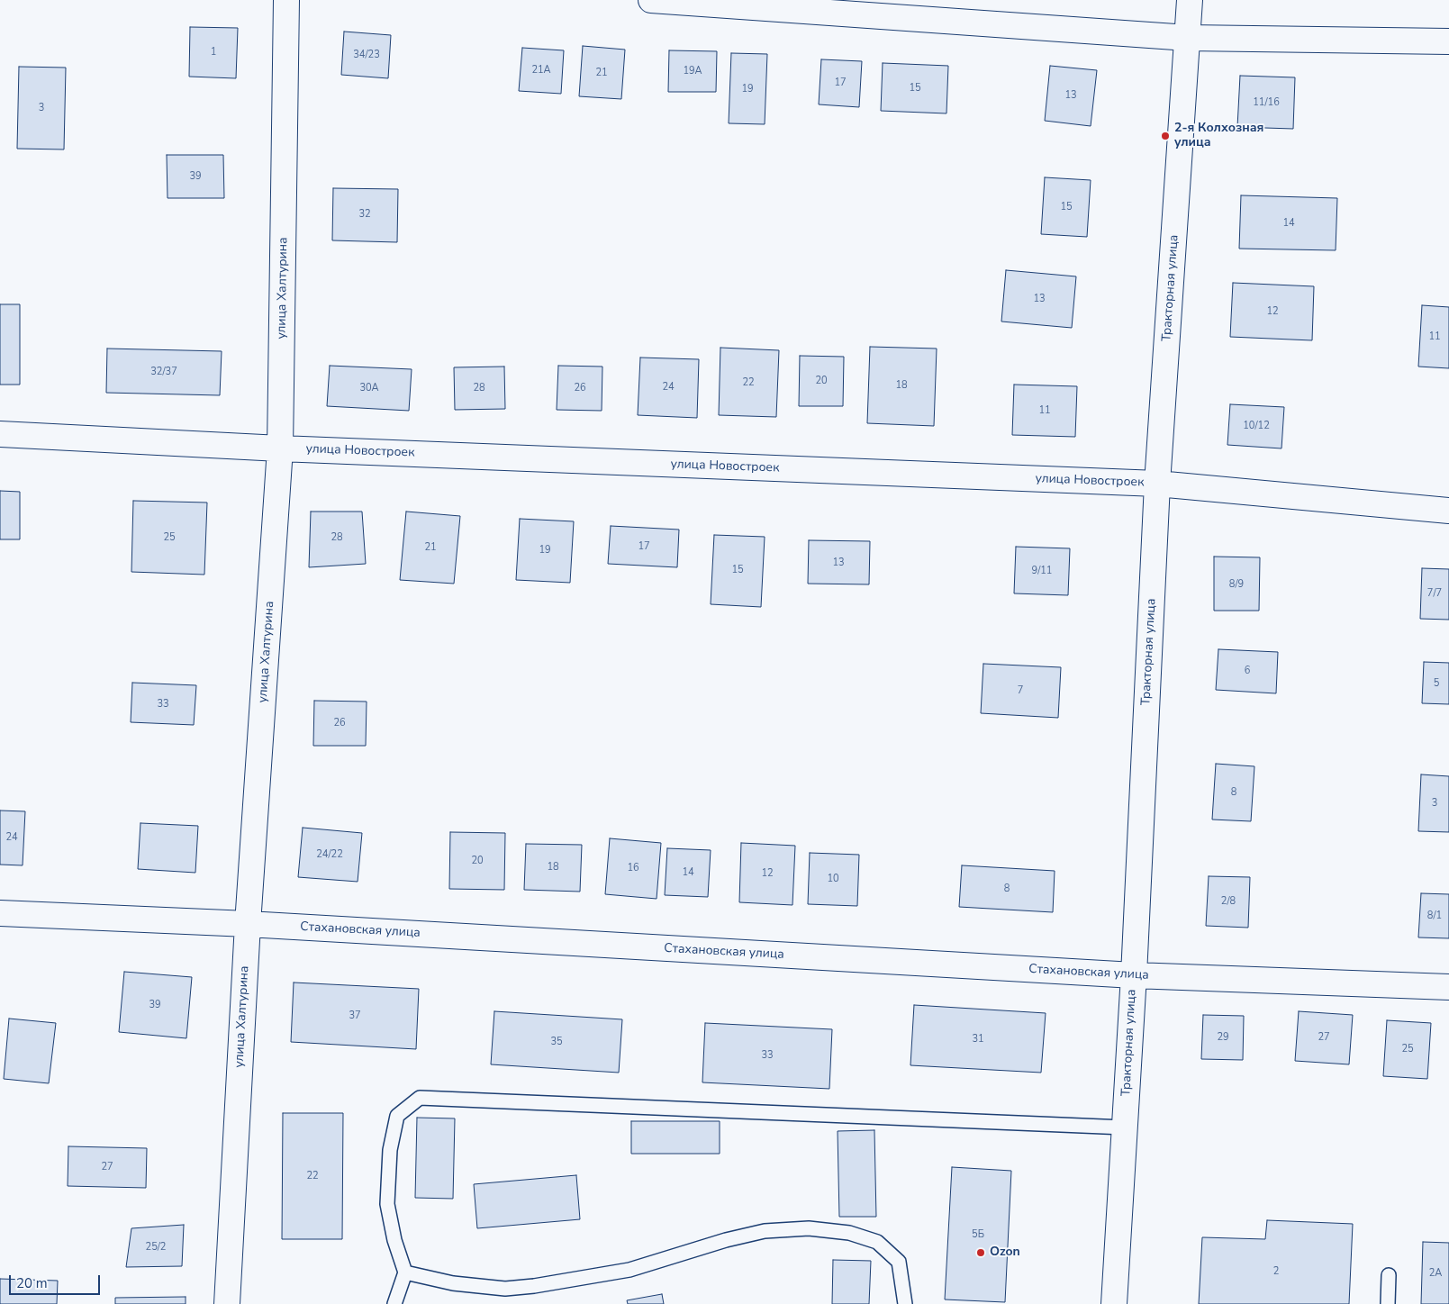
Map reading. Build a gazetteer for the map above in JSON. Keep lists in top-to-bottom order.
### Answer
{
  "streets": {
    "street": [
      "улица Халтурина",
      "Тракторная улица",
      "улица Новостроек",
      "Стахановская улица"
    ]
  },
  "crossings": [
    ["улица Халтурина", "улица Новостроек"],
    ["улица Халтурина", "Стахановская улица"],
    ["Тракторная улица", "улица Новостроек"],
    ["Тракторная улица", "Стахановская улица"]
  ],
  "places": ["2-я Колхозная улица", "Ozon"],
  "house_numbers": [
    "1",
    "34/23",
    "21А",
    "19А",
    "21",
    "17",
    "15",
    "19",
    "13",
    "11/16",
    "3",
    "39",
    "15",
    "32",
    "14",
    "13",
    "12",
    "11",
    "32/37",
    "20",
    "22",
    "18",
    "24",
    "30А",
    "28",
    "26",
    "11",
    "10/12",
    "25",
    "28",
    "17",
    "21",
    "19",
    "13",
    "15",
    "9/11",
    "8/9",
    "7/7",
    "6",
    "5",
    "7",
    "33",
    "26",
    "8",
    "3",
    "24",
    "24/22",
    "20",
    "18",
    "16",
    "14",
    "12",
    "10",
    "8",
    "2/8",
    "8/1",
    "39",
    "37",
    "29",
    "27",
    "31",
    "35",
    "25",
    "33",
    "27",
    "22",
    "5Б",
    "25/2",
    "2",
    "2А"
  ],
  "scale_bar": "20 m"
}
